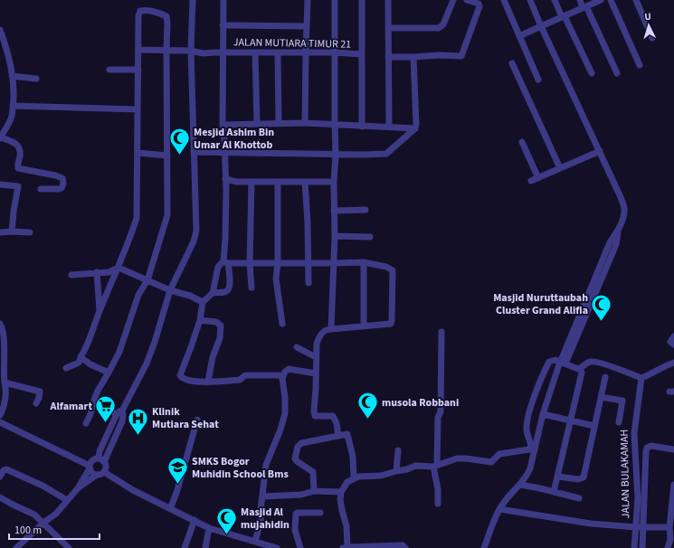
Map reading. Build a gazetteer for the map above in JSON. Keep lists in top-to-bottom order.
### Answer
{
  "streets": {
    "street": ["JALAN MUTIARA TIMUR 21", "JALAN BULAKAMAH"]
  },
  "places": {
    "mosque": [
      "Mesjid Ashim Bin Umar Al Khottob",
      "Masjid Nuruttaubah Cluster Grand Alifia",
      "musola Robbani",
      "Masjid Al mujahidin"
    ],
    "supermarket": ["Alfamart"],
    "hospital": ["Klinik Mutiara Sehat"],
    "school or university": ["SMKS Bogor Muhidin School Bms"]
  },
  "scale_bar": "100 m",
  "north": "top"
}
